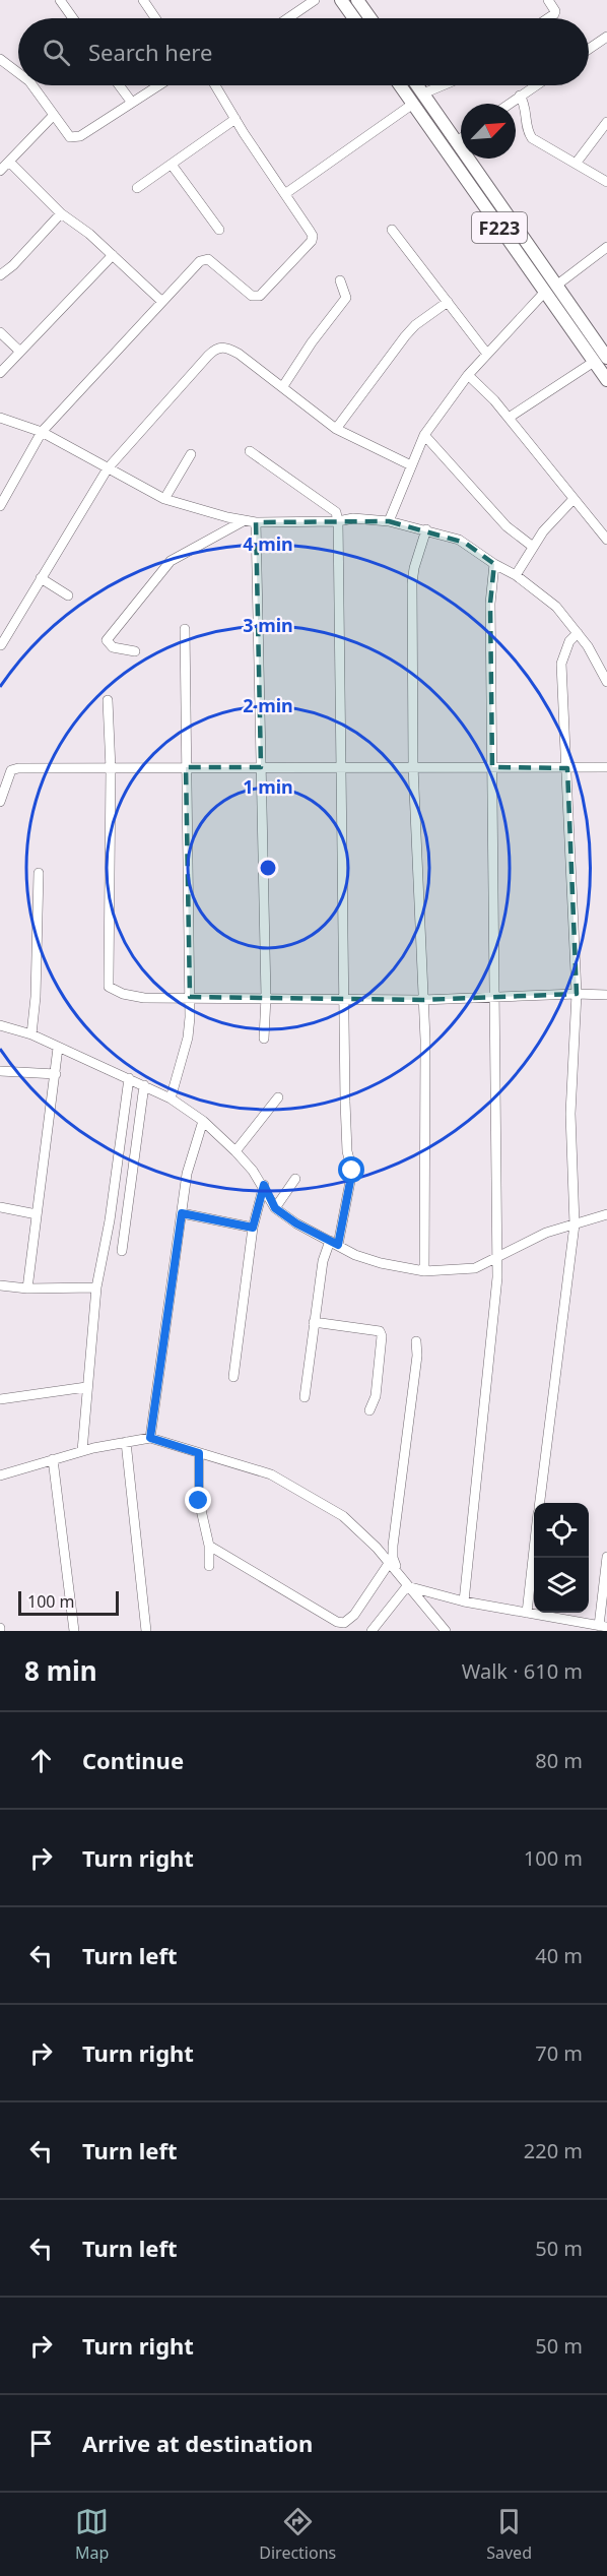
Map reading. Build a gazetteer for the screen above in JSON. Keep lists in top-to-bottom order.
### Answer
{
  "streets": {
    "main road": ["F223"]
  },
  "scale_bar": "100 m",
  "north": "top right",
  "page": {
    "search": "Search here",
    "scale": "100 m",
    "heading": ["8 min", "Walk · 610 m"],
    "list": [
      ["Continue", "80 m"],
      ["Turn right", "100 m"],
      ["Turn left", "40 m"],
      ["Turn right", "70 m"],
      ["Turn left", "220 m"],
      ["Turn left", "50 m"],
      ["Turn right", "50 m"],
      "Arrive at destination"
    ],
    "nav": ["Map", "Directions", "Saved"]
  },
  "rings": [
    "4 min",
    "3 min",
    "2 min",
    "1 min"
  ]
}
